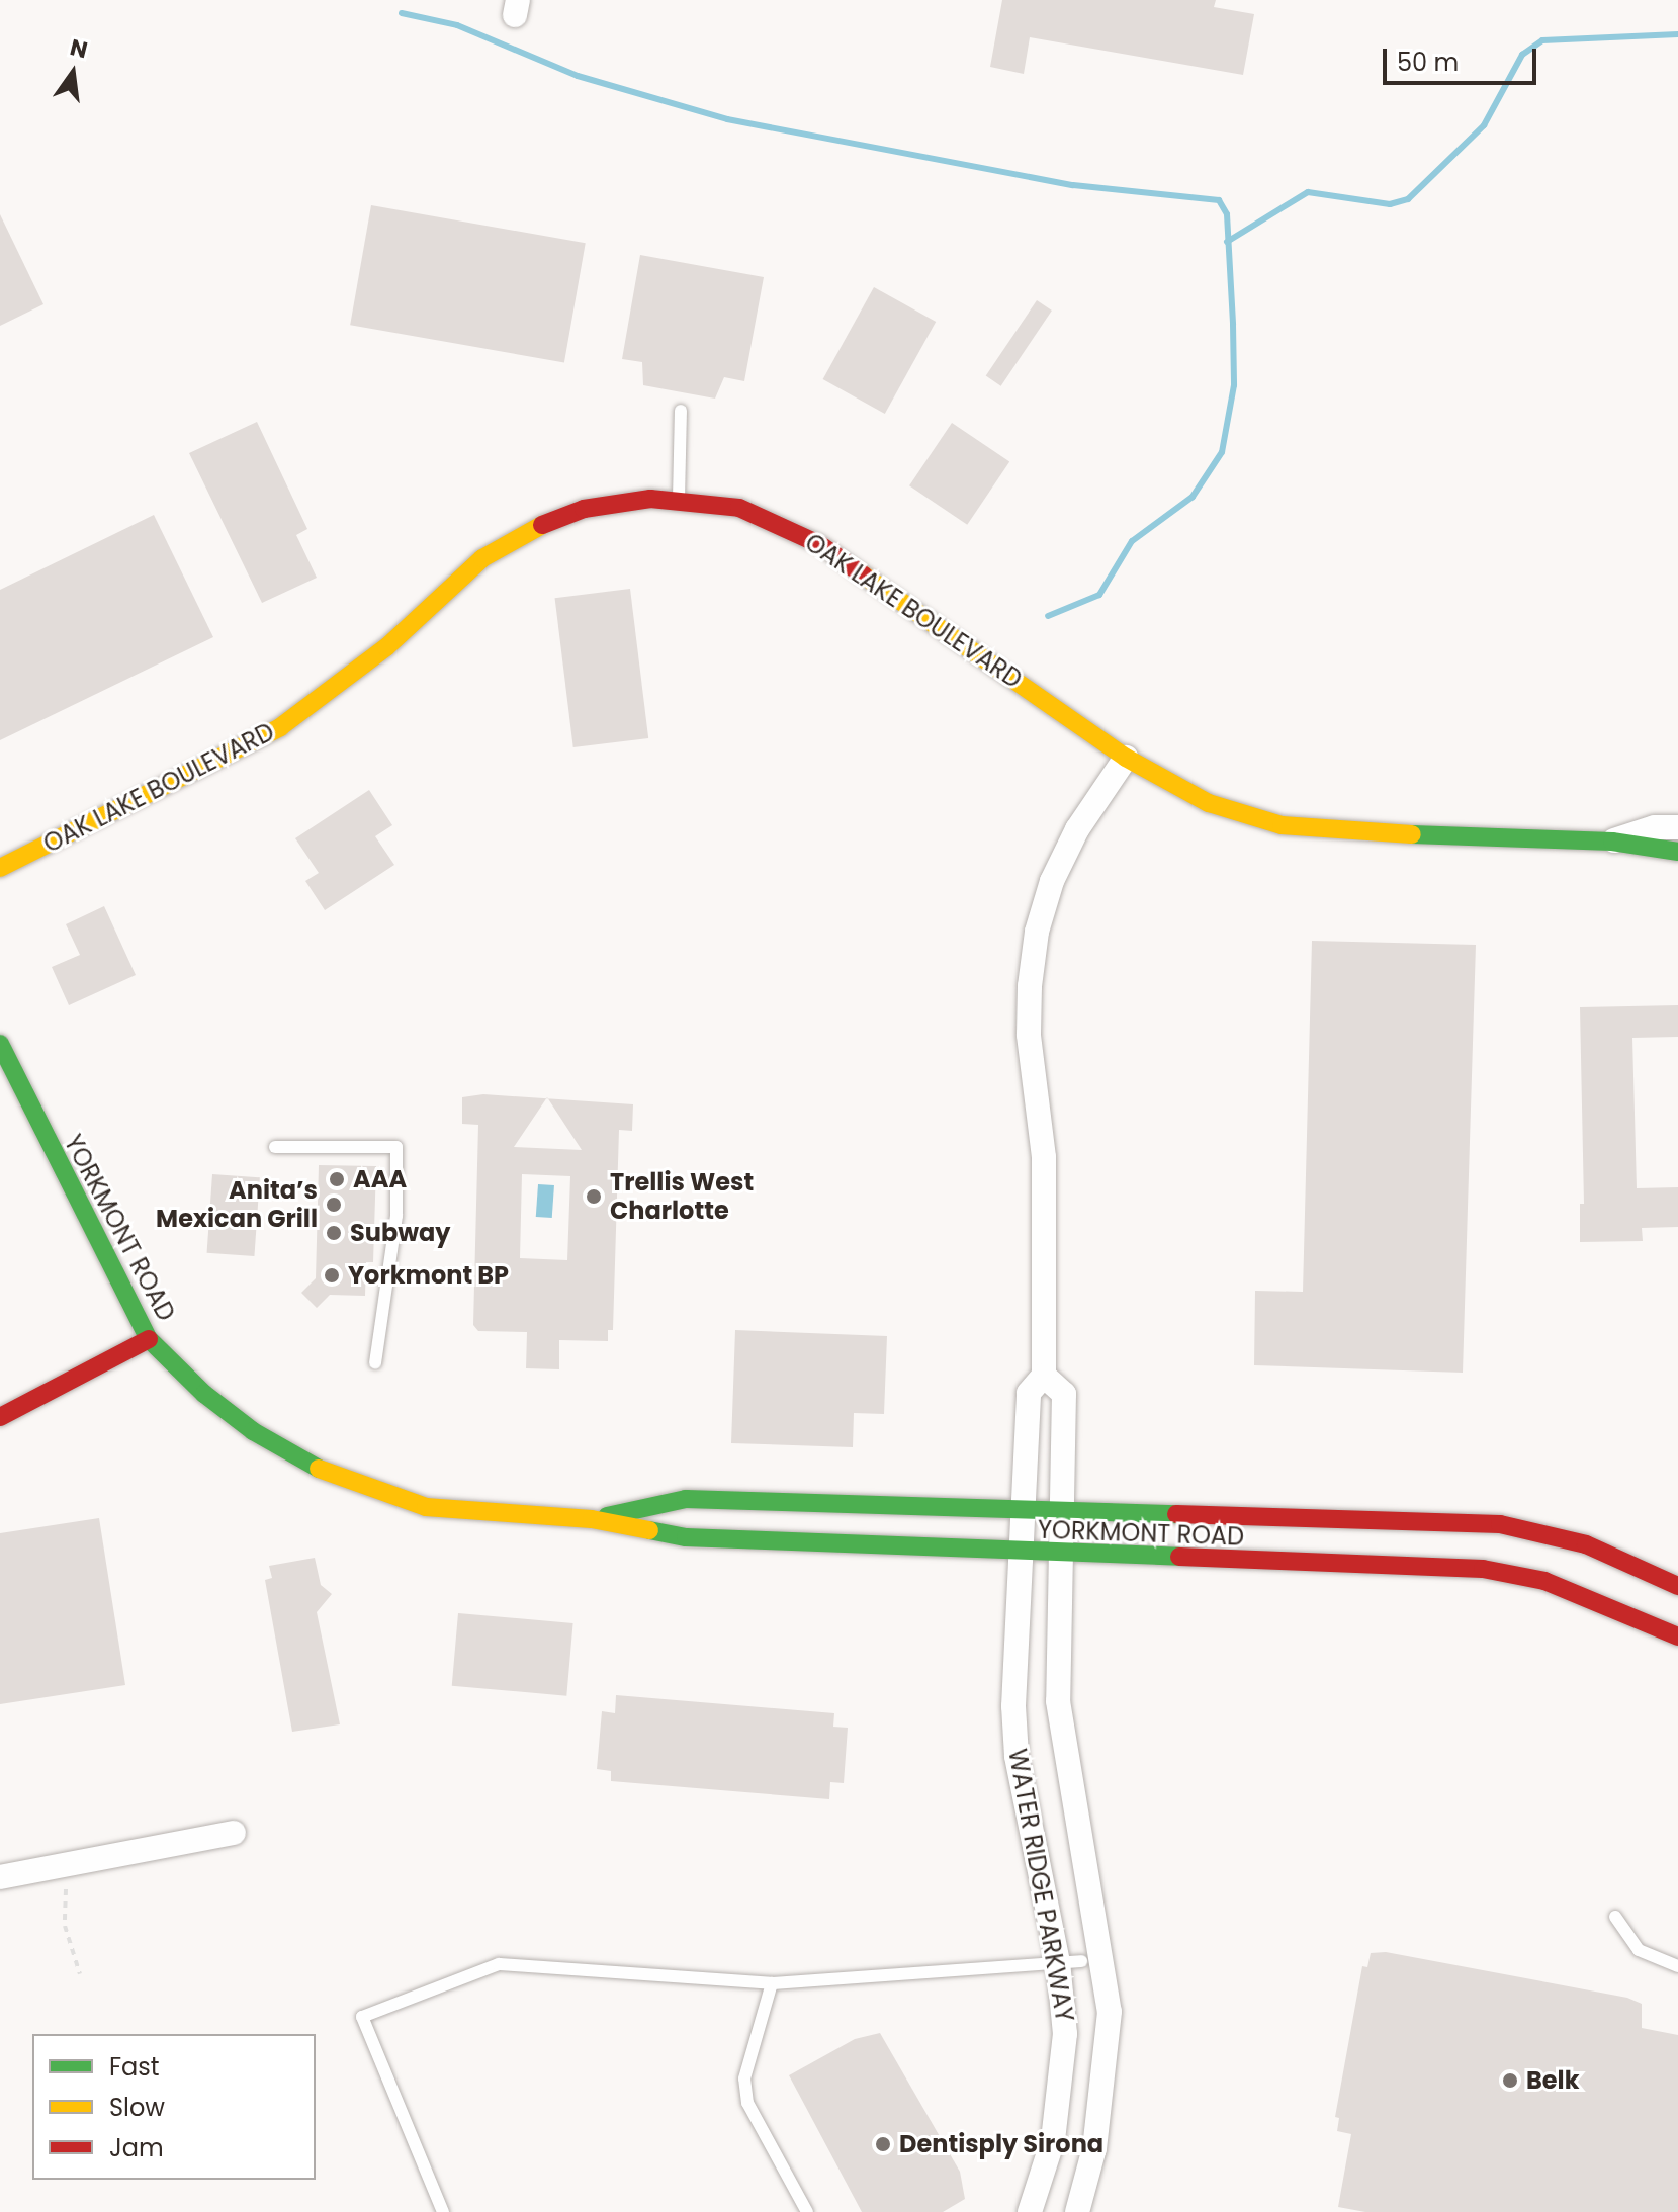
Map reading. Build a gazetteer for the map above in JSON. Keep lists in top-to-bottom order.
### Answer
{
  "streets": {
    "street": ["OAK LAKE BOULEVARD", "YORKMONT ROAD", "WATER RIDGE PARKWAY"]
  },
  "crossings": [
    ["YORKMONT ROAD", "WATER RIDGE PARKWAY"]
  ],
  "places": [
    "AAA",
    "Trellis West Charlotte",
    "Anita’s Mexican Grill",
    "Subway",
    "Yorkmont BP",
    "Belk",
    "Dentisply Sirona"
  ],
  "legend": ["Fast", "Slow", "Jam"],
  "scale_bar": "50 m",
  "north": "top"
}
